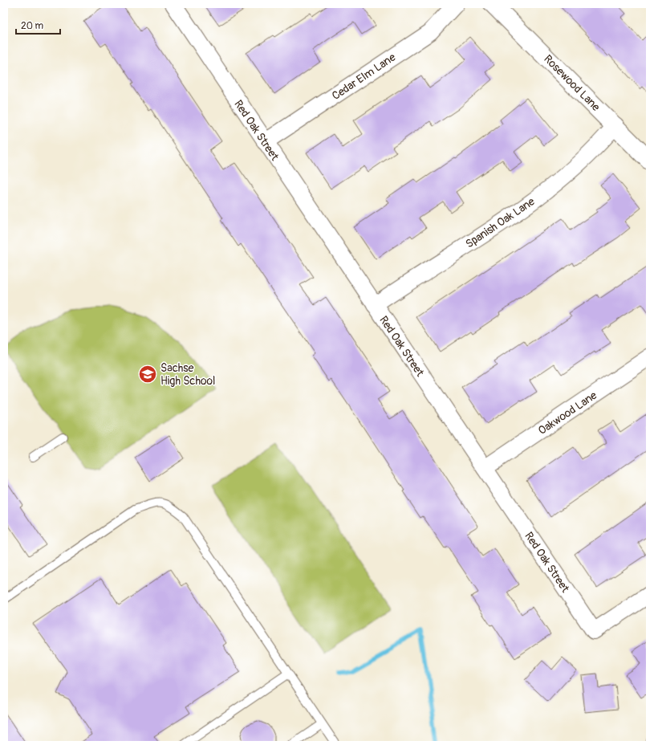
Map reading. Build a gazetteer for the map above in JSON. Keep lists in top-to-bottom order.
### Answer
{
  "streets": {
    "street": [
      "Cedar Elm Lane",
      "Rosewood Lane",
      "Red Oak Street",
      "Spanish Oak Lane",
      "Oakwood Lane"
    ]
  },
  "crossings": [
    ["Cedar Elm Lane", "Red Oak Street"],
    ["Rosewood Lane", "Spanish Oak Lane"],
    ["Red Oak Street", "Spanish Oak Lane"],
    ["Red Oak Street", "Oakwood Lane"]
  ],
  "places": {
    "school or university": ["Sachse High School"]
  },
  "scale_bar": "20 m"
}
